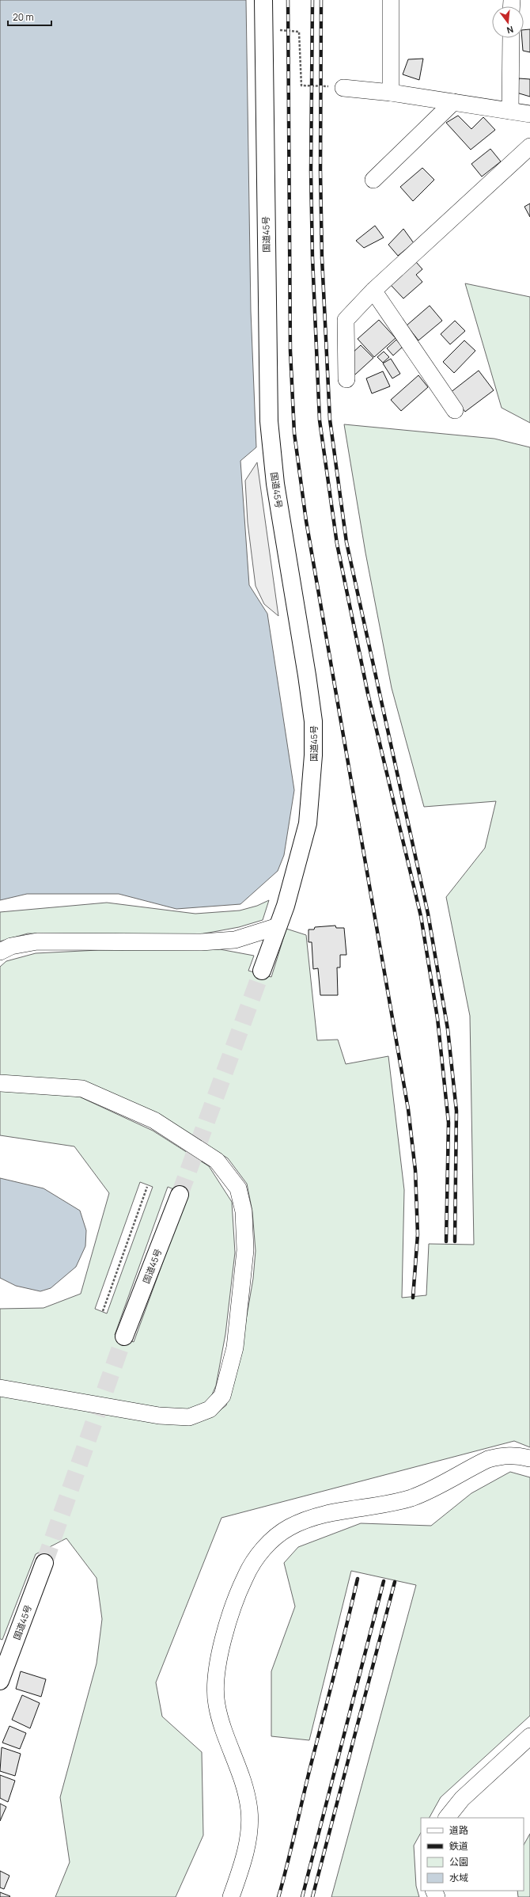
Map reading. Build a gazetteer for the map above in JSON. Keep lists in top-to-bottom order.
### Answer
{
  "streets": {
    "highway": ["国道45号"]
  },
  "legend": [
    "道路",
    "鉄道",
    "公園",
    "水域"
  ],
  "scale_bar": "20 m",
  "north": "bottom"
}
